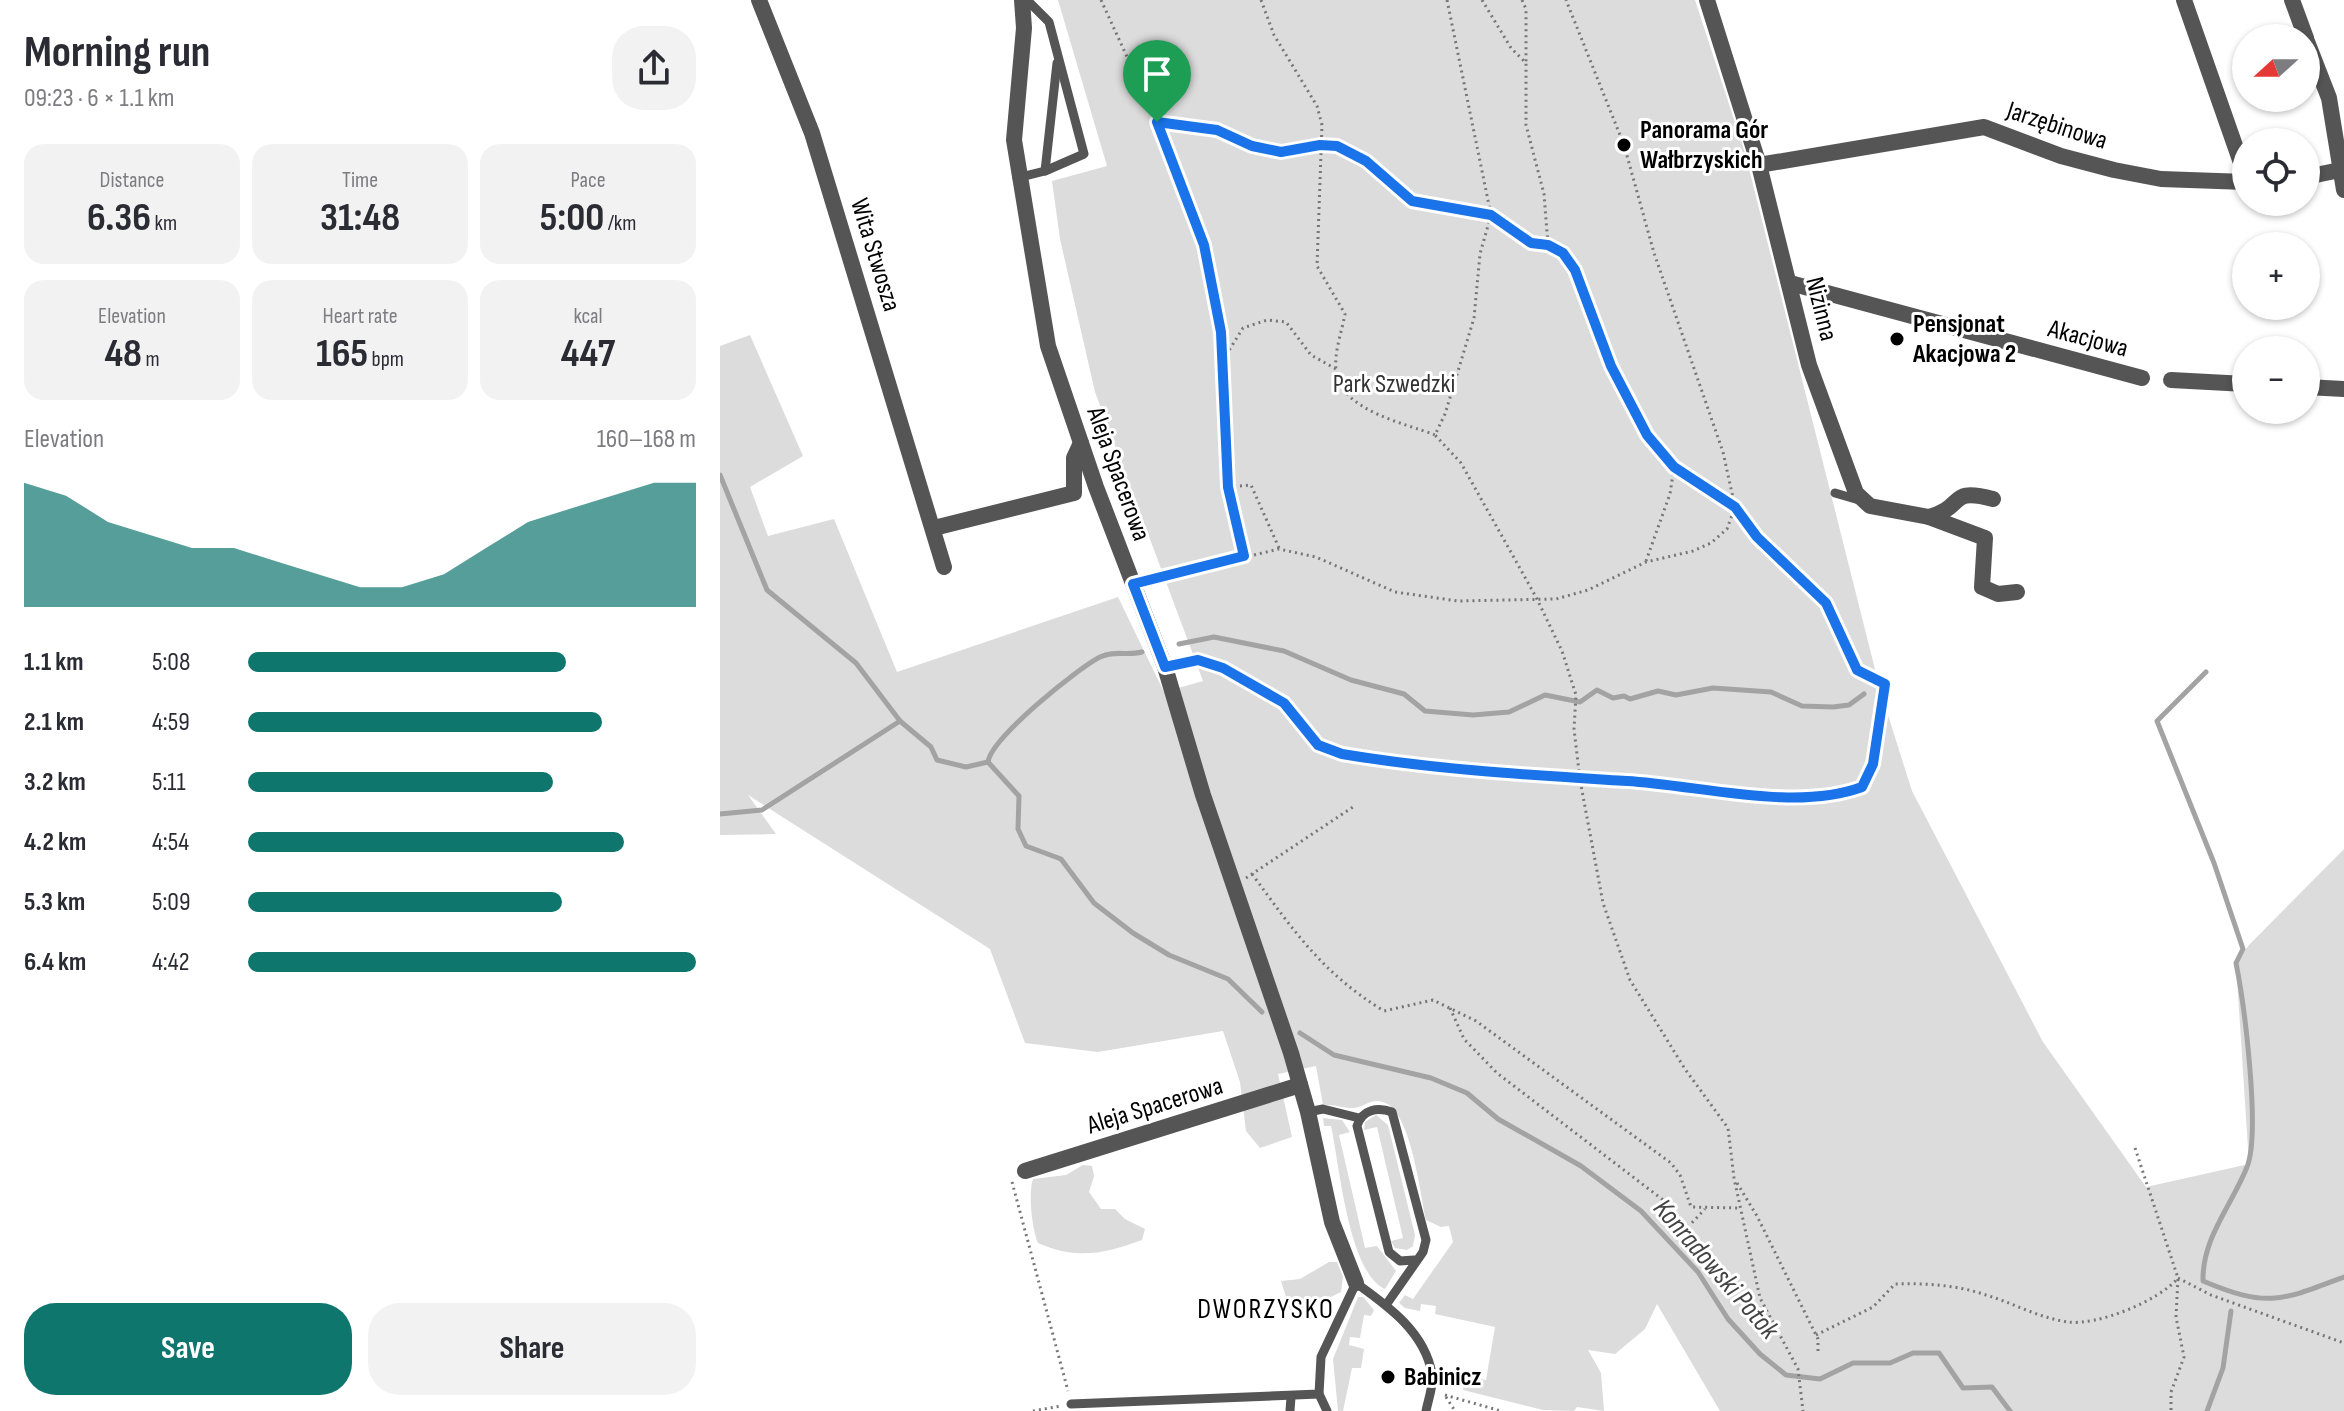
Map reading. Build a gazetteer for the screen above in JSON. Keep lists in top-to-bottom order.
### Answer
{
  "streets": {
    "street": [
      "Jarzębinowa",
      "Wita Stwosza",
      "Nizinna",
      "Akacjowa",
      "Aleja Spacerowa"
    ]
  },
  "crossings": [
    ["Jarzębinowa", "Nizinna"],
    ["Nizinna", "Akacjowa"]
  ],
  "districts": ["DWORZYSKO"],
  "water": ["Konradowski Potok"],
  "parks": ["Park Szwedzki"],
  "places": ["Panorama Gór Wałbrzyskich", "Pensjonat Akacjowa 2", "Babinicz"],
  "north": "left",
  "page": {
    "heading": ["Morning run", "09:23 · 6 × 1.1 km"],
    "map_buttons": ["+", "−"],
    "stats": [
      ["Distance", "6.36 km"],
      ["Time", "31:48"],
      ["Pace", "5:00 /km"],
      ["Elevation", "48 m"],
      ["Heart rate", "165 bpm"],
      ["kcal", "447"]
    ],
    "chart": ["Elevation", "160–168 m"],
    "list": [
      {
        "name": "1.1 km",
        "note": "5:08"
      },
      {
        "name": "2.1 km",
        "note": "4:59"
      },
      {
        "name": "3.2 km",
        "note": "5:11"
      },
      {
        "name": "4.2 km",
        "note": "4:54"
      },
      {
        "name": "5.3 km",
        "note": "5:09"
      },
      {
        "name": "6.4 km",
        "note": "4:42"
      }
    ],
    "buttons": ["Save", "Share"]
  }
}
